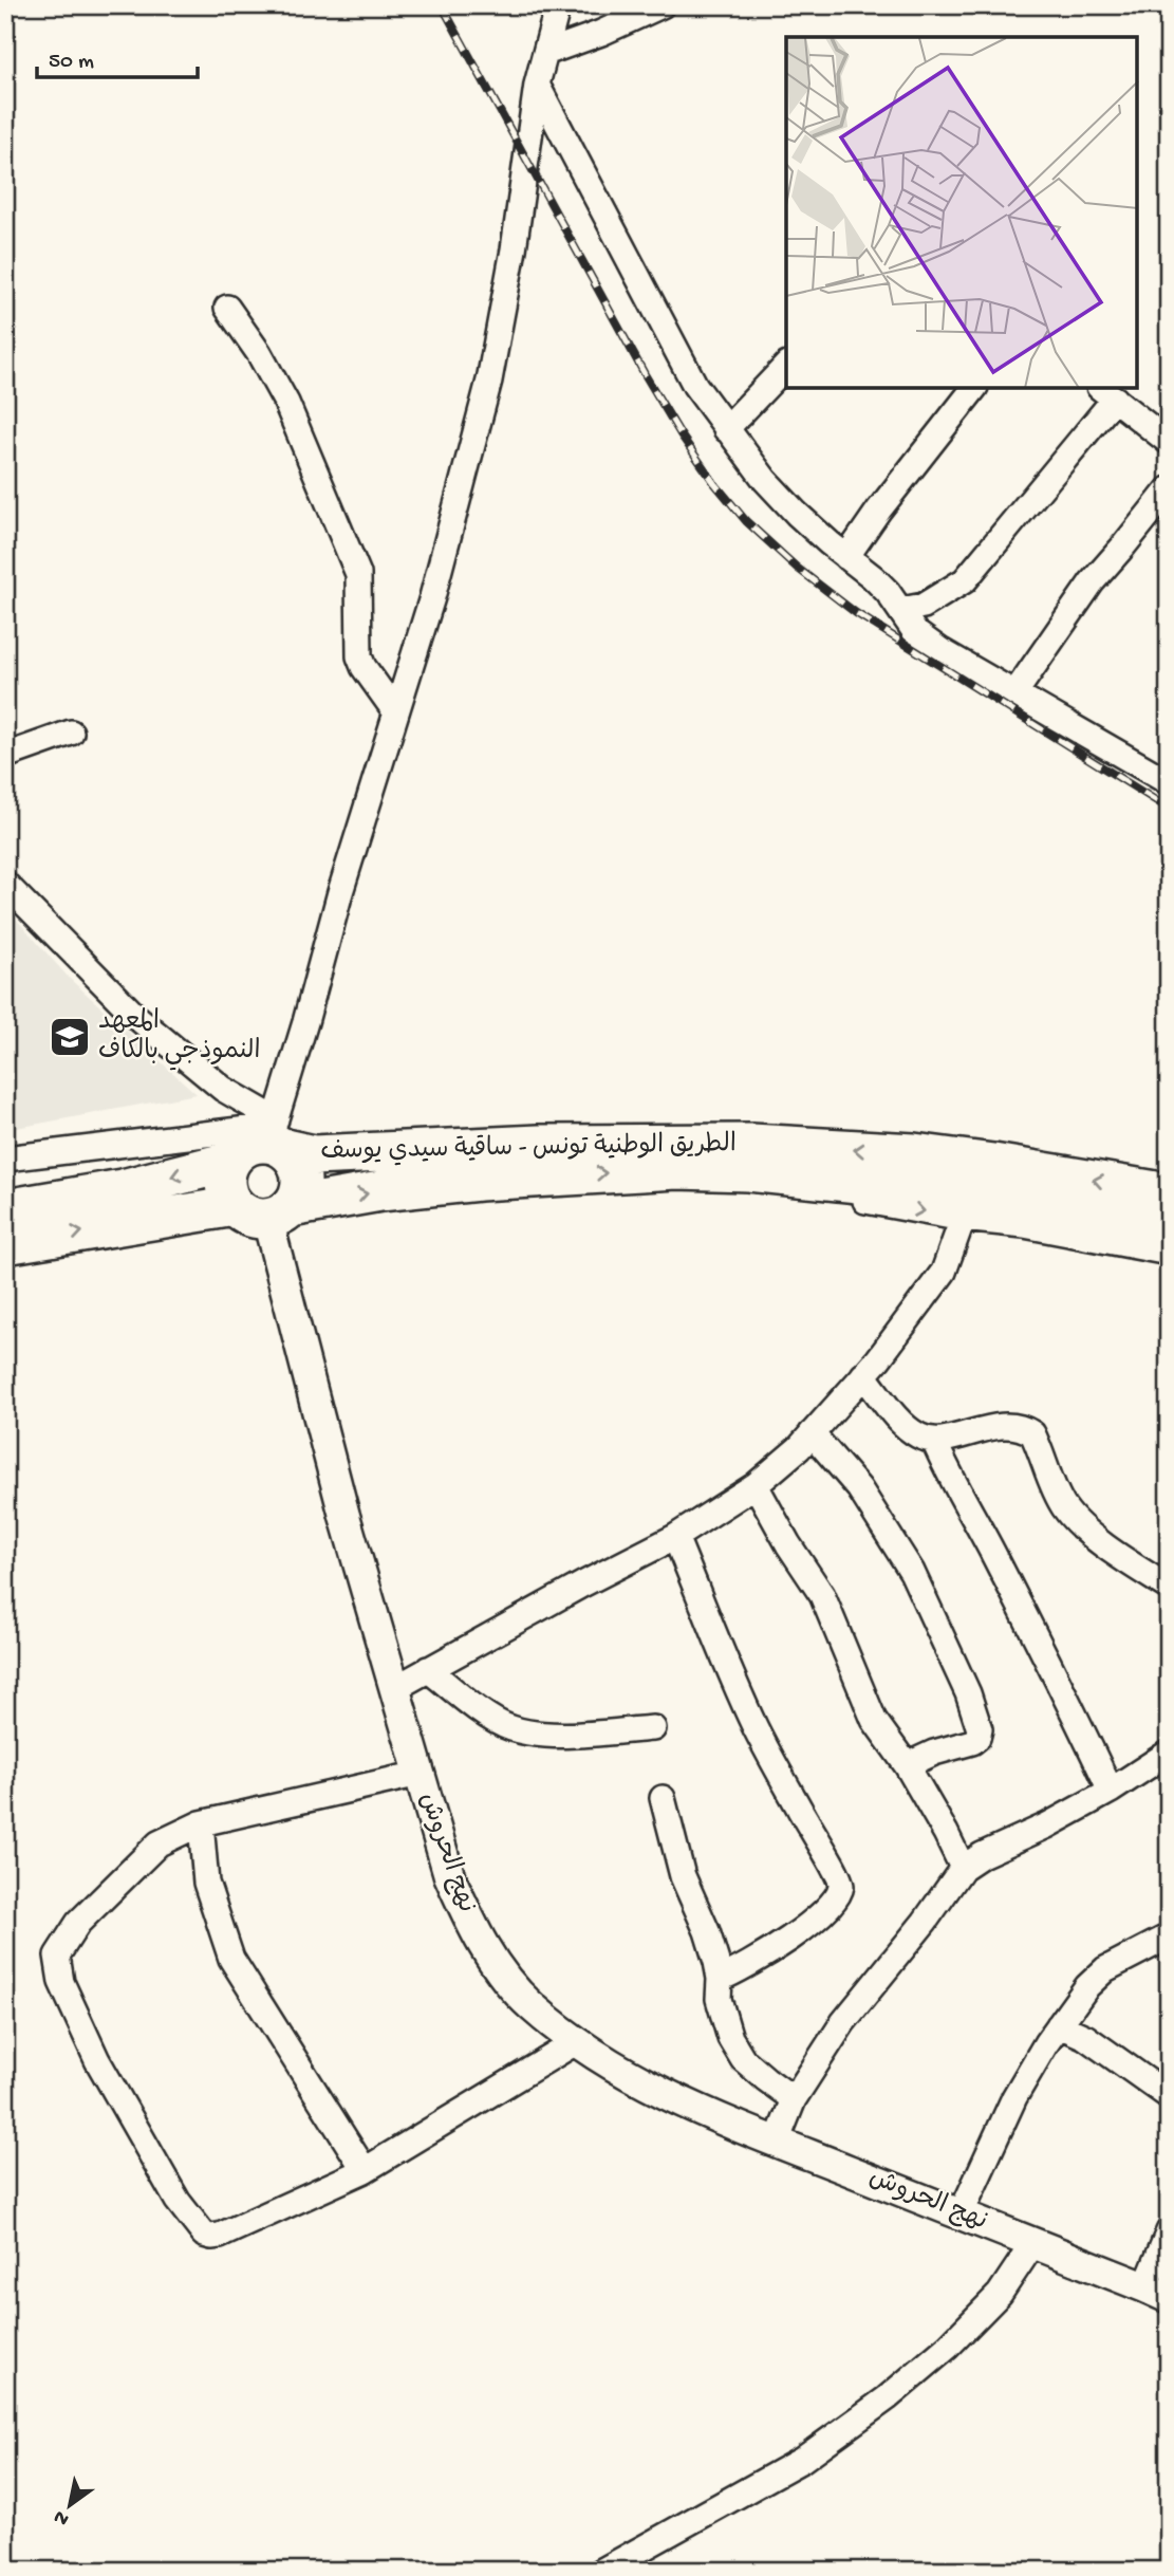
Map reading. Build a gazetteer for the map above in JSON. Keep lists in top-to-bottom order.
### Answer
{
  "streets": {
    "main road": ["الطريق الوطنية تونس - ساقية سيدي يوسف"],
    "street": ["نهج الحروش"]
  },
  "crossings": [
    ["الطريق الوطنية تونس - ساقية سيدي يوسف", "نهج الحروش"]
  ],
  "places": {
    "school or university": ["المعهد النموذجي بالكاف"]
  },
  "scale_bar": "50 m",
  "north": "bottom left"
}
